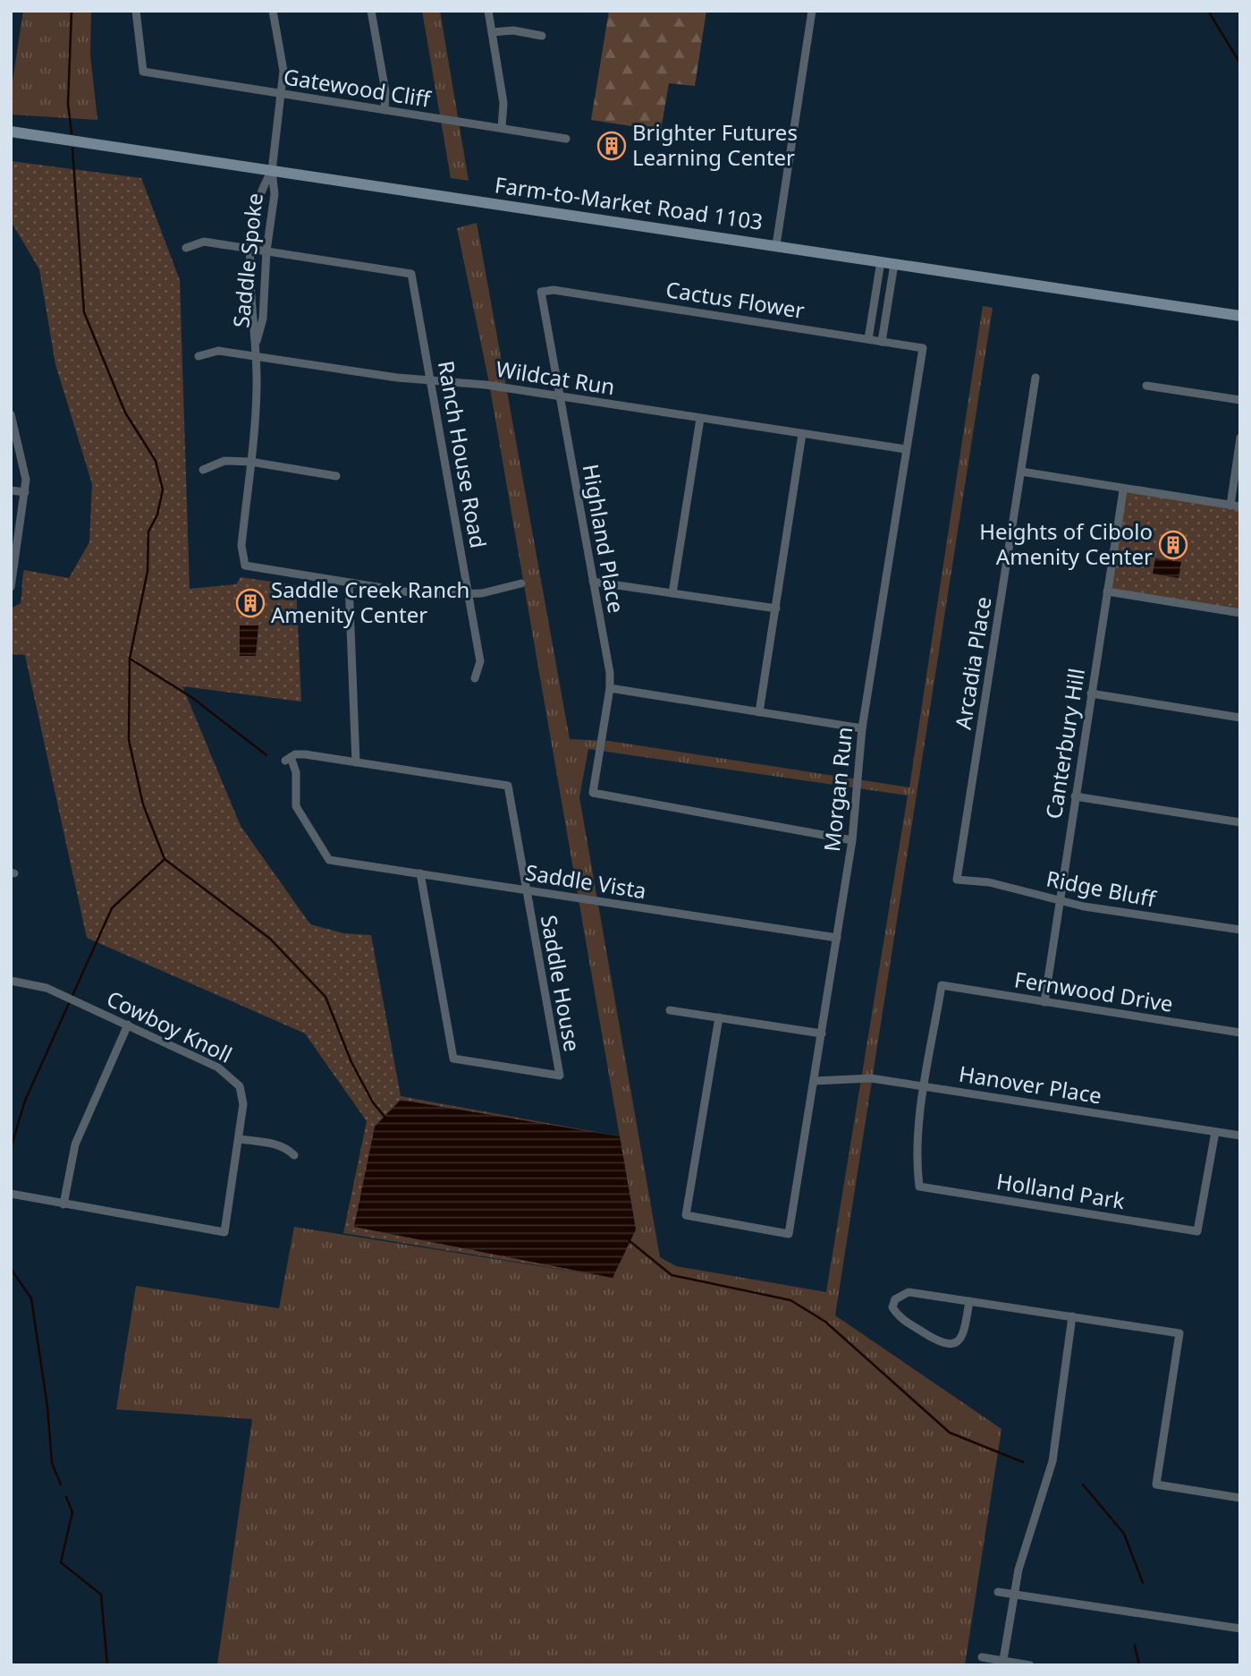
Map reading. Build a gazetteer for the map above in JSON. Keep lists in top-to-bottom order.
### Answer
{
  "streets": {
    "main road": ["Farm-to-Market Road 1103"],
    "street": [
      "Gatewood Cliff",
      "Saddle Spoke",
      "Cactus Flower",
      "Wildcat Run",
      "Ranch House Road",
      "Highland Place",
      "Arcadia Place",
      "Canterbury Hill",
      "Morgan Run",
      "Saddle Vista",
      "Ridge Bluff",
      "Saddle House",
      "Fernwood Drive",
      "Cowboy Knoll",
      "Hanover Place",
      "Holland Park"
    ]
  },
  "crossings": [
    ["Farm-to-Market Road 1103", "Saddle Spoke"],
    ["Saddle Spoke", "Wildcat Run"],
    ["Saddle Spoke", "Ranch House Road"],
    ["Cactus Flower", "Highland Place"],
    ["Cactus Flower", "Morgan Run"],
    ["Wildcat Run", "Ranch House Road"],
    ["Wildcat Run", "Highland Place"],
    ["Wildcat Run", "Morgan Run"],
    ["Highland Place", "Morgan Run"],
    ["Arcadia Place", "Ridge Bluff"],
    ["Canterbury Hill", "Ridge Bluff"],
    ["Canterbury Hill", "Fernwood Drive"],
    ["Morgan Run", "Saddle Vista"],
    ["Morgan Run", "Hanover Place"],
    ["Saddle Vista", "Saddle House"],
    ["Fernwood Drive", "Hanover Place"],
    ["Fernwood Drive", "Holland Park"],
    ["Hanover Place", "Holland Park"]
  ],
  "places": {
    "building": ["Brighter Futures Learning Center", "Heights of Cibolo Amenity Center", "Saddle Creek Ranch Amenity Center"]
  }
}
